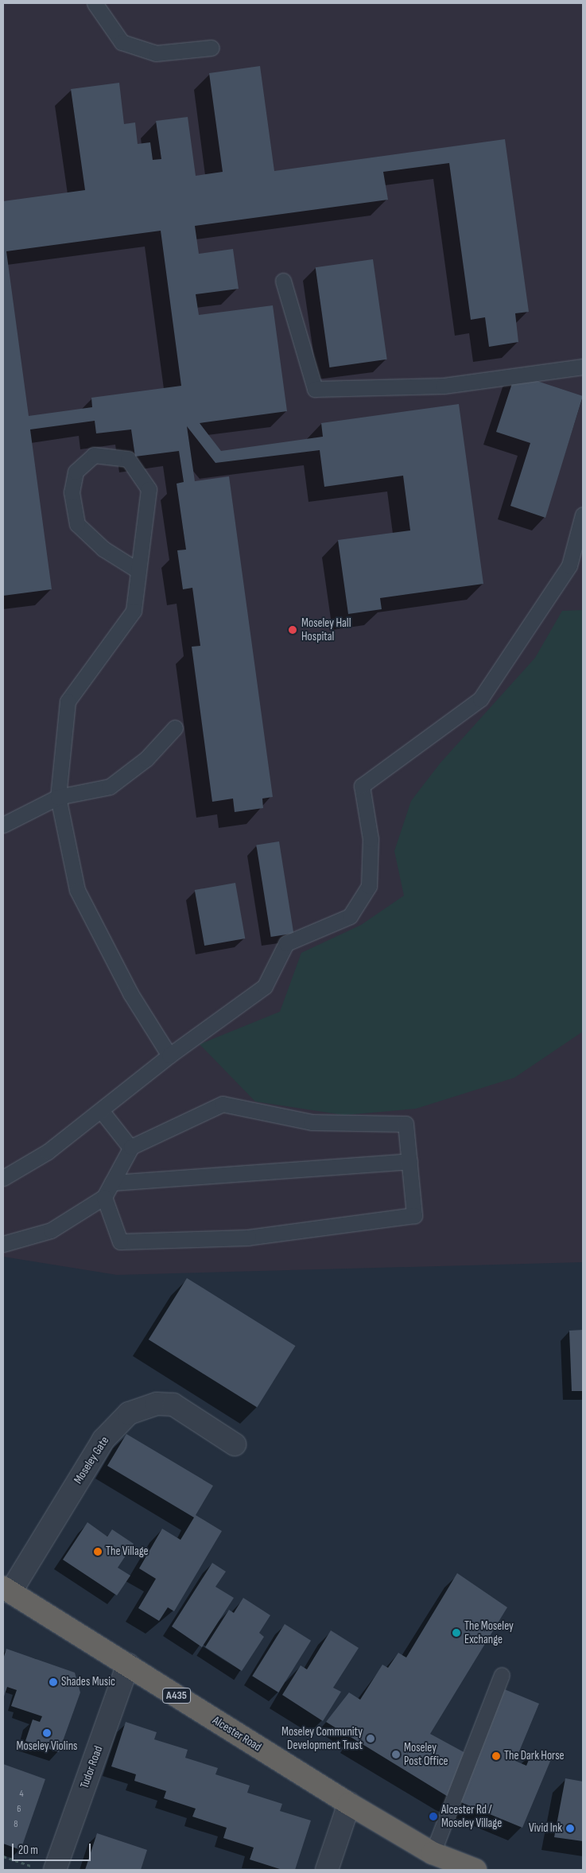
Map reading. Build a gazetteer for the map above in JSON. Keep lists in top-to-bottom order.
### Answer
{
  "streets": {
    "highway": ["A435", "Alcester Road"],
    "street": ["Moseley Gate", "Tudor Road"]
  },
  "crossings": [
    ["Moseley Gate", "Alcester Road"],
    ["Alcester Road", "Tudor Road"]
  ],
  "places": [
    "Moseley Hall Hospital",
    "The Village",
    "The Moseley Exchange",
    "Shades Music",
    "Moseley Violins",
    "Moseley Community Development Trust",
    "Moseley Post Office",
    "The Dark Horse",
    "Alcester Rd / Moseley Village",
    "Vivid Ink"
  ],
  "house_numbers": ["4", "6", "8"],
  "scale_bar": "20 m"
}
